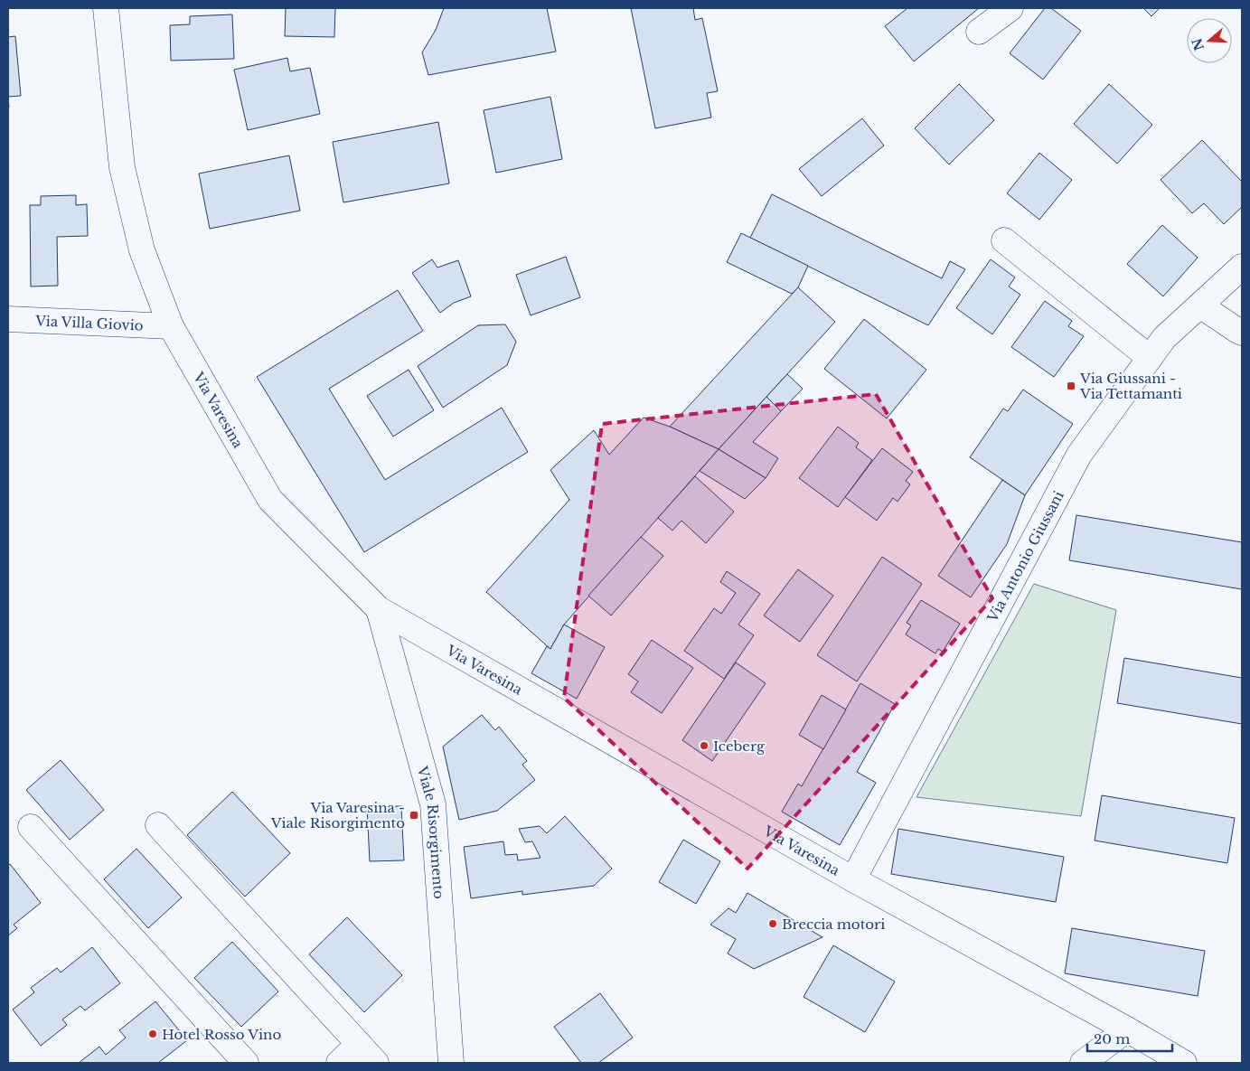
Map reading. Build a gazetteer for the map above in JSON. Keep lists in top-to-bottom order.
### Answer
{
  "streets": {
    "street": [
      "Via Villa Giovio",
      "Via Varesina",
      "Via Antonio Giussani",
      "Viale Risorgimento"
    ]
  },
  "crossings": [
    ["Via Villa Giovio", "Via Varesina"],
    ["Via Varesina", "Via Antonio Giussani"],
    ["Via Varesina", "Viale Risorgimento"]
  ],
  "places": {
    "transit": ["Via Giussani - Via Tettamanti", "Via Varesina - Viale Risorgimento"],
    "other": ["Iceberg", "Breccia motori", "Hotel Rosso Vino"]
  },
  "scale_bar": "20 m",
  "north": "left"
}
